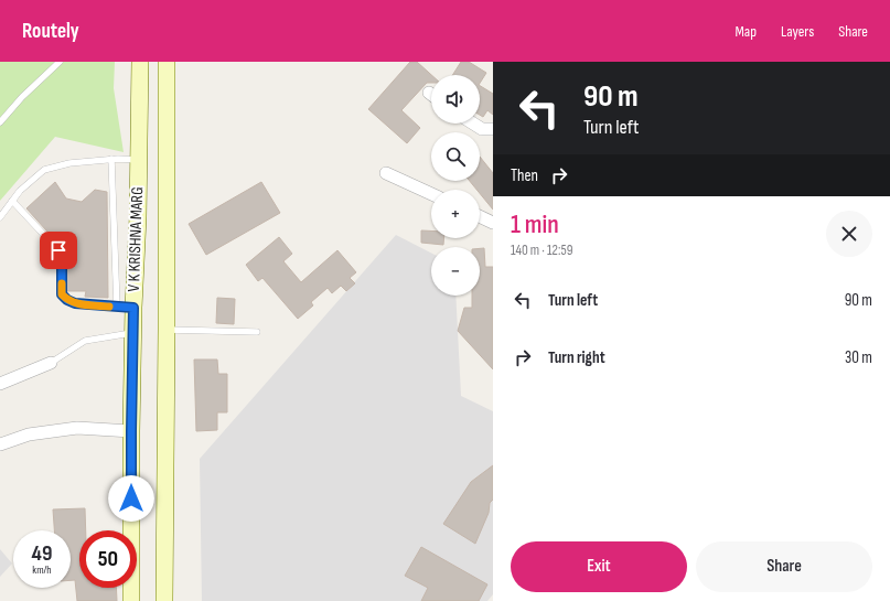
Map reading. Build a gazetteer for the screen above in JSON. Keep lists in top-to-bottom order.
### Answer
{
  "streets": {
    "main road": ["V K KRISHNA MARG"]
  },
  "page": {
    "header": "Routely",
    "nav": ["Map", "Layers", "Share"],
    "turn": ["90 m", "Turn left"],
    "map_buttons": ["+", "−"],
    "then": "Then",
    "heading": ["1 min", "140 m · 12:59"],
    "list": [
      {
        "name": "Turn left",
        "value": "90 m"
      },
      {
        "name": "Turn right",
        "value": "30 m"
      }
    ],
    "speed": "49 km/h",
    "limit": "50",
    "buttons": ["Exit", "Share"]
  }
}
